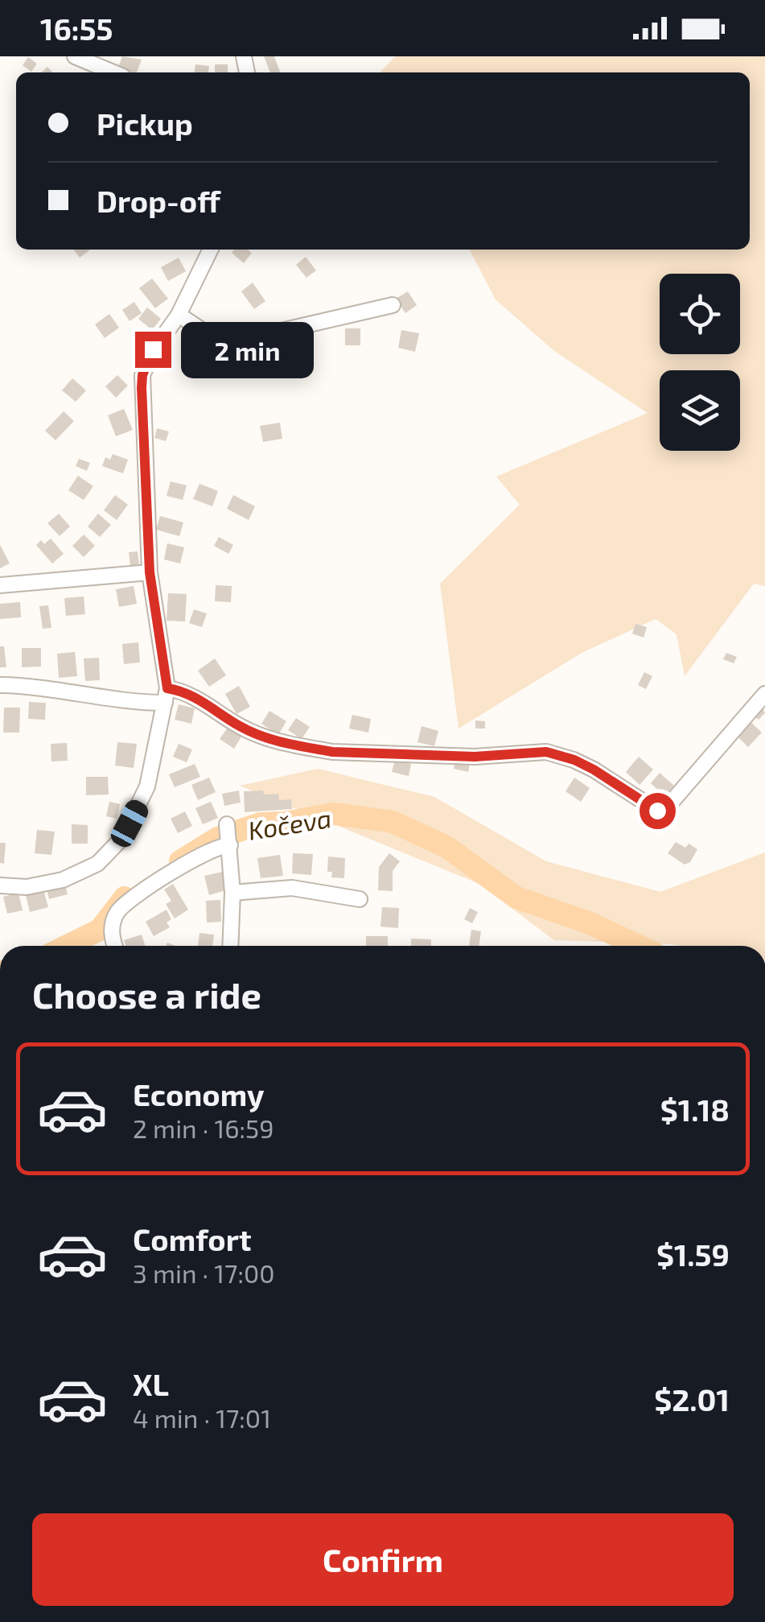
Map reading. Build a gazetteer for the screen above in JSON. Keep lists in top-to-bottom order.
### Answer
{
  "water": ["Kočeva"],
  "page": {
    "status": "16:55",
    "banner": ["Pickup", "Drop-off"],
    "bubble": "2 min",
    "heading": "Choose a ride",
    "list": [
      {
        "name": "Economy",
        "note": "2 min · 16:59",
        "value": "$1.18"
      },
      {
        "name": "Comfort",
        "note": "3 min · 17:00",
        "value": "$1.59"
      },
      {
        "name": "XL",
        "note": "4 min · 17:01",
        "value": "$2.01"
      }
    ],
    "buttons": "Confirm"
  }
}
